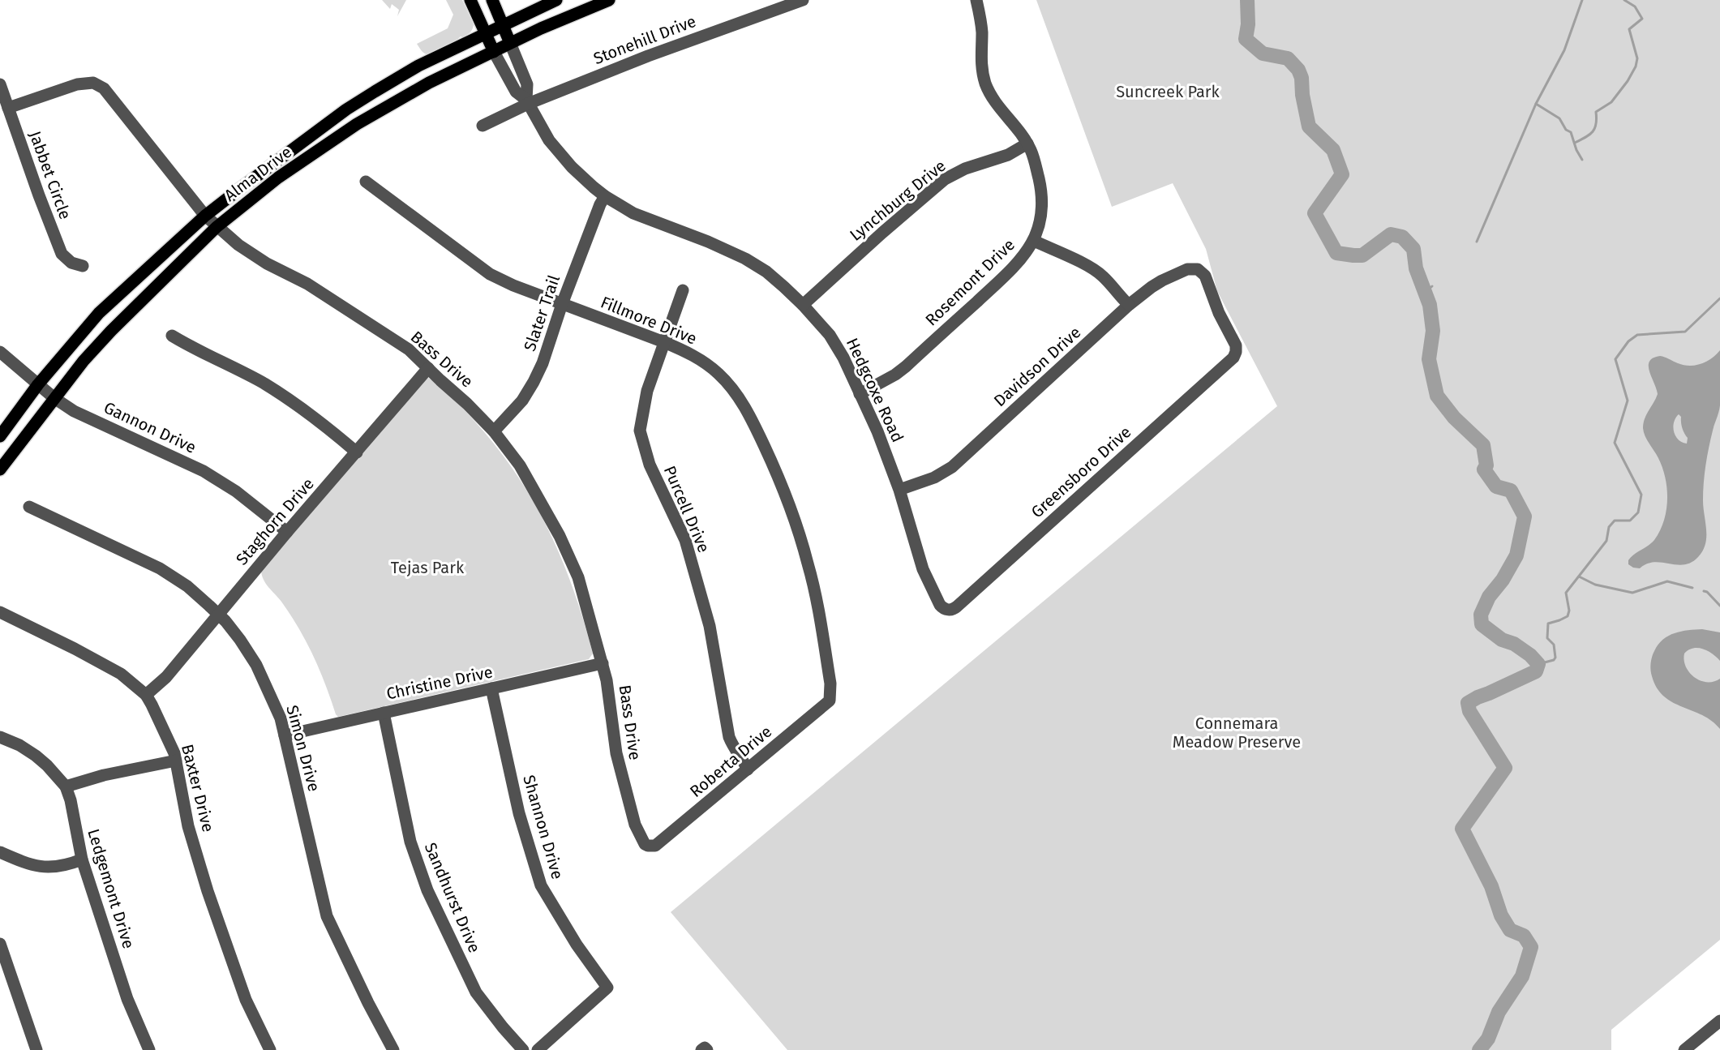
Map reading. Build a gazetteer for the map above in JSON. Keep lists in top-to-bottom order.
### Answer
{
  "streets": {
    "main road": ["Alma Drive", "Hedgcoxe Road"],
    "street": [
      "Stonehill Drive",
      "Jabbet Circle",
      "Lynchburg Drive",
      "Rosemont Drive",
      "Slater Trail",
      "Fillmore Drive",
      "Bass Drive",
      "Davidson Drive",
      "Gannon Drive",
      "Greensboro Drive",
      "Purcell Drive",
      "Staghorn Drive",
      "Christine Drive",
      "Simon Drive",
      "Roberta Drive",
      "Baxter Drive",
      "Shannon Drive",
      "Ledgemont Drive",
      "Sandhurst Drive"
    ]
  },
  "crossings": [
    ["Stonehill Drive", "Hedgcoxe Road"],
    ["Alma Drive", "Bass Drive"],
    ["Alma Drive", "Hedgcoxe Road"],
    ["Alma Drive", "Gannon Drive"],
    ["Jabbet Circle", "Bass Drive"],
    ["Lynchburg Drive", "Rosemont Drive"],
    ["Lynchburg Drive", "Hedgcoxe Road"],
    ["Rosemont Drive", "Hedgcoxe Road"],
    ["Slater Trail", "Fillmore Drive"],
    ["Slater Trail", "Bass Drive"],
    ["Slater Trail", "Hedgcoxe Road"],
    ["Fillmore Drive", "Purcell Drive"],
    ["Fillmore Drive", "Roberta Drive"],
    ["Bass Drive", "Staghorn Drive"],
    ["Bass Drive", "Christine Drive"],
    ["Bass Drive", "Roberta Drive"],
    ["Davidson Drive", "Hedgcoxe Road"],
    ["Davidson Drive", "Greensboro Drive"],
    ["Hedgcoxe Road", "Greensboro Drive"],
    ["Gannon Drive", "Staghorn Drive"],
    ["Purcell Drive", "Roberta Drive"],
    ["Staghorn Drive", "Simon Drive"],
    ["Staghorn Drive", "Baxter Drive"],
    ["Christine Drive", "Simon Drive"],
    ["Christine Drive", "Shannon Drive"],
    ["Christine Drive", "Sandhurst Drive"]
  ],
  "parks": ["Suncreek Park", "Tejas Park", "Connemara Meadow Preserve"]
}
